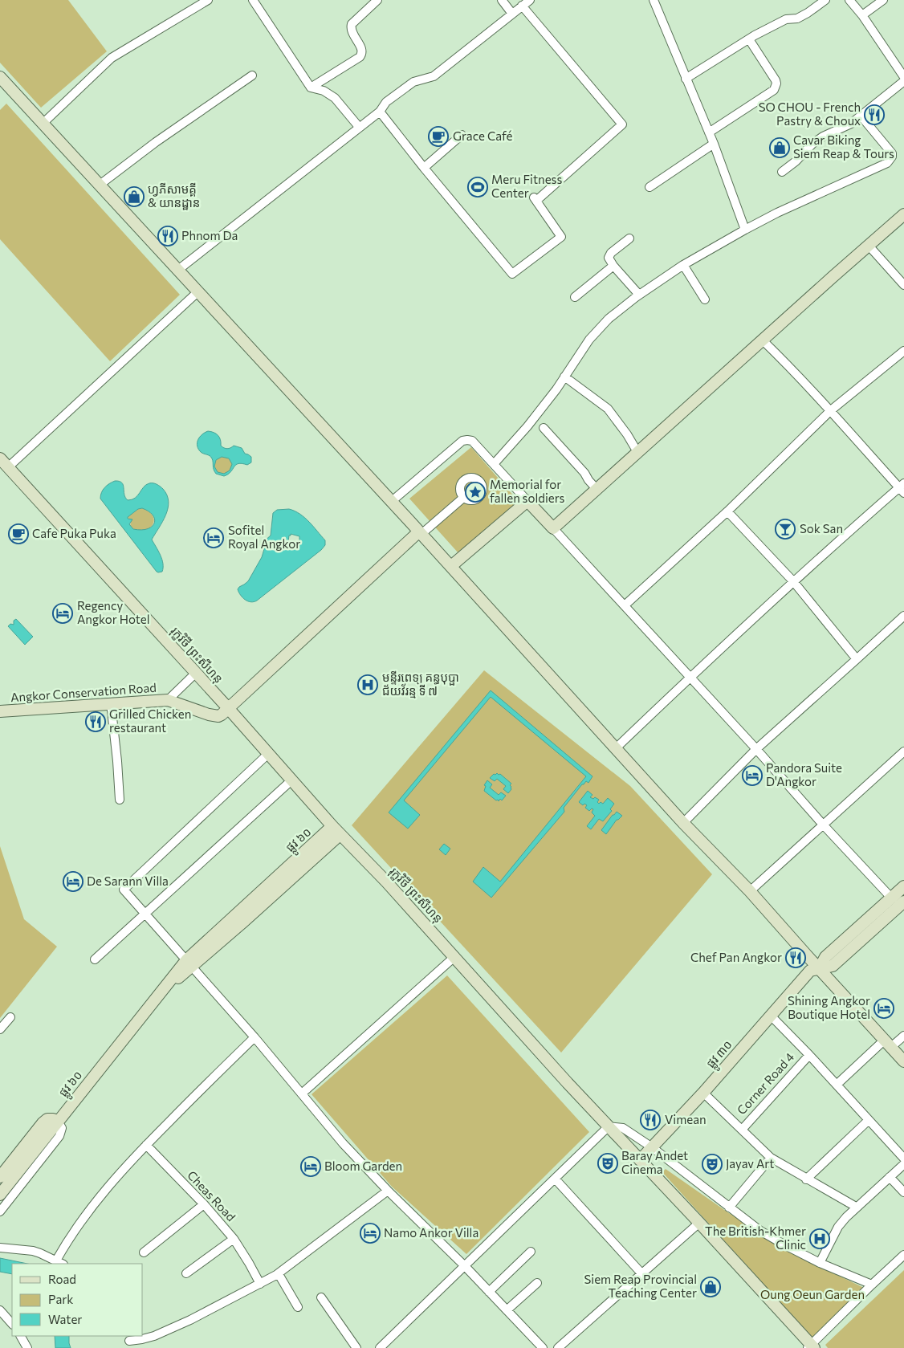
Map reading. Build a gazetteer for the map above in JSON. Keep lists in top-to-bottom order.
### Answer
{
  "streets": {
    "street": [
      "រុក្ខវិថី ព្រះសីហនុ",
      "Angkor Conservation Road",
      "ផ្លូវ ៦០",
      "ផ្លូវ ៣០",
      "Corner Road 4",
      "Cheas Road"
    ]
  },
  "crossings": [
    ["រុក្ខវិថី ព្រះសីហនុ", "ផ្លូវ ៦០"],
    ["រុក្ខវិថី ព្រះសីហនុ", "ផ្លូវ ៣០"]
  ],
  "parks": ["Oung Oeun Garden"],
  "places": {
    "restaurant": [
      "SO CHOU - French Pastry & Choux",
      "Phnom Da",
      "Grilled Chicken restaurant",
      "Chef Pan Angkor",
      "Vimean"
    ],
    "cafe": ["Grace Café", "Cafe Puka Puka"],
    "shop": ["Cavar Biking Siem Reap & Tours", "ហ្វភីសាមគ្គី & យានដ្ឋាន", "Siem Reap Provincial Teaching Center"],
    "sports": ["Meru Fitness Center"],
    "place": ["Memorial for fallen soldiers"],
    "bar": ["Sok San"],
    "hotel": [
      "Sofitel Royal Angkor",
      "Regency Angkor Hotel",
      "Pandora Suite D'Angkor",
      "De Sarann Villa",
      "Shining Angkor Boutique Hotel",
      "Bloom Garden",
      "Namo Ankor Villa"
    ],
    "hospital": ["មន្ទីរពេទ្យ គន្ធបុប្ផា ជ័យវ័រន្ម ទី ៧", "The British-Khmer Clinic"],
    "theatre": ["Baray Andet Cinema", "Jayav Art"]
  },
  "legend": ["Road", "Park", "Water"]
}
